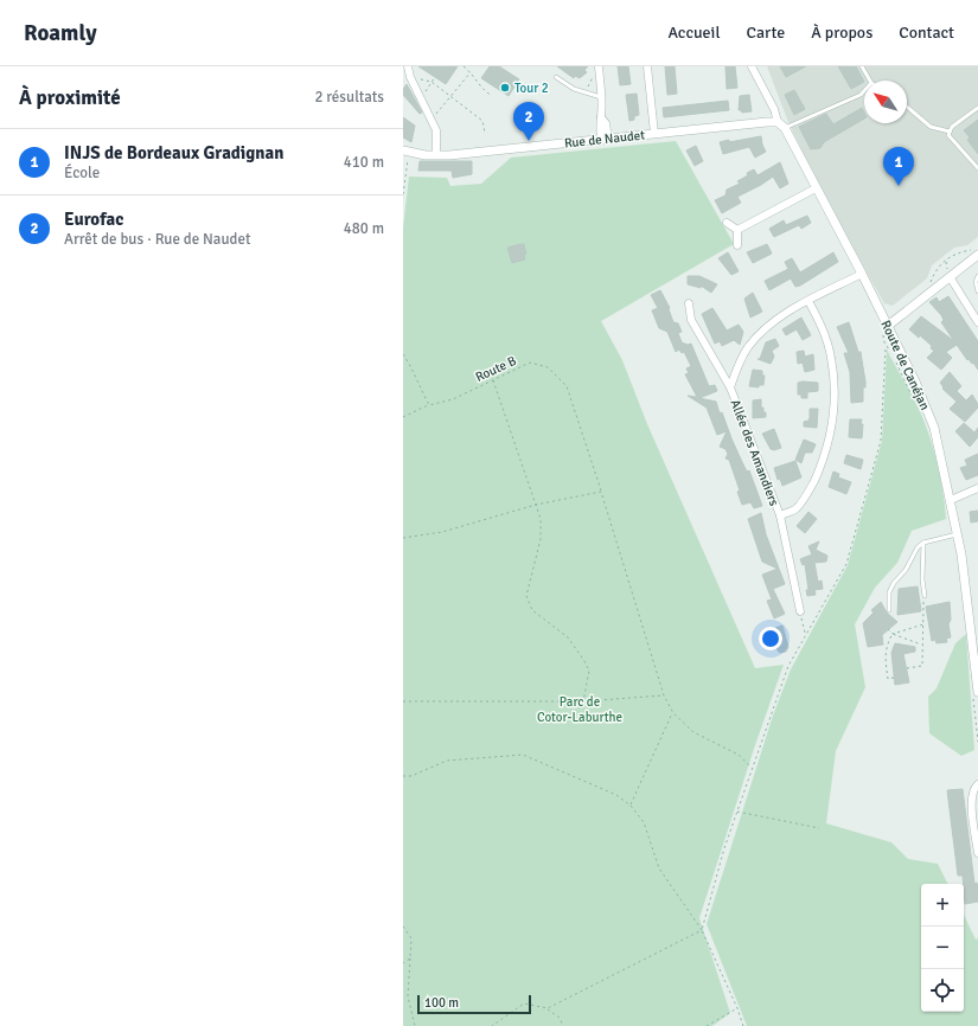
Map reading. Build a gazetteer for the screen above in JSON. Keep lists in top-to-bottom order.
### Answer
{
  "streets": {
    "street": ["Rue de Naudet", "Route de Canéjan", "Allée des Amandiers"],
    "path": ["Route B"]
  },
  "crossings": [
    ["Rue de Naudet", "Route de Canéjan"],
    ["Route de Canéjan", "Allée des Amandiers"]
  ],
  "parks": ["Parc de Cotor-Laburthe"],
  "places": ["Tour 2"],
  "scale_bar": "100 m",
  "north": "top left",
  "page": {
    "header": "Roamly",
    "nav": [
      "Accueil",
      "Carte",
      "À propos",
      "Contact"
    ],
    "heading": ["À proximité", "2 résultats"],
    "pins": ["2", "1"],
    "list": [
      {
        "mark": "1",
        "name": "INJS de Bordeaux Gradignan",
        "note": "École",
        "value": "410 m"
      },
      {
        "mark": "2",
        "name": "Eurofac",
        "note": "Arrêt de bus · Rue de Naudet",
        "value": "480 m"
      }
    ],
    "map_buttons": ["+", "−"],
    "scale": "100 m"
  }
}
